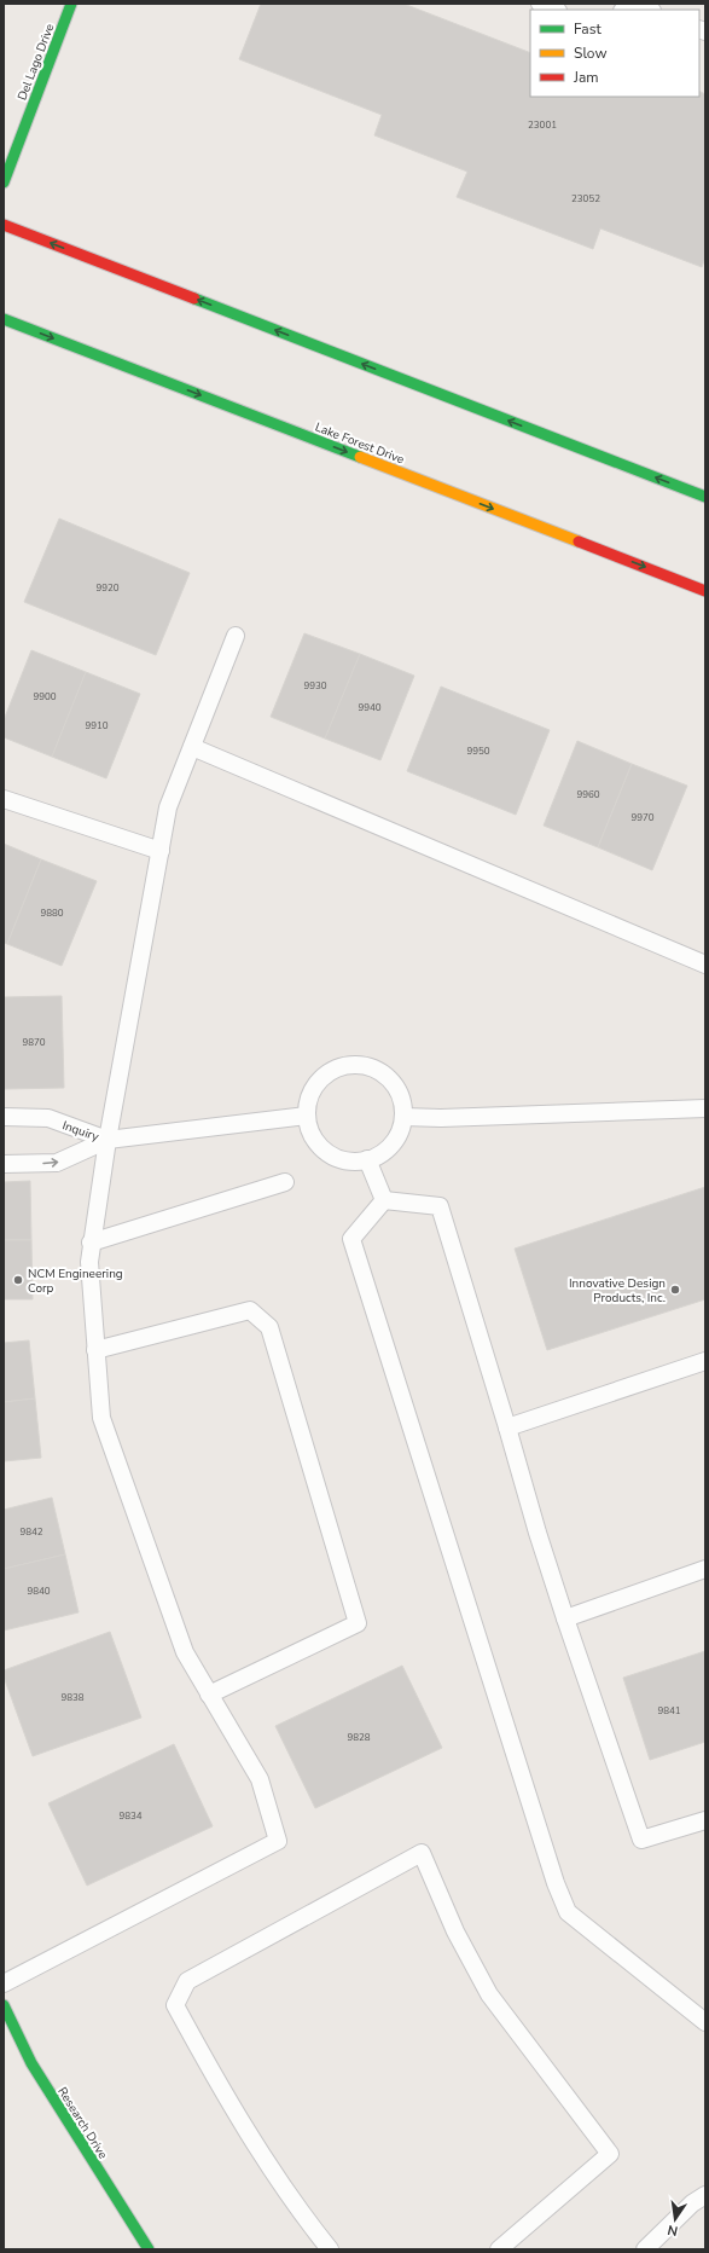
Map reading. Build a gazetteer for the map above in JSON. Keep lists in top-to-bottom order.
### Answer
{
  "streets": {
    "main road": ["Del Lago Drive", "Lake Forest Drive", "Research Drive"],
    "lane": ["Inquiry"]
  },
  "places": ["NCM Engineering Corp", "Innovative Design Products, Inc."],
  "house_numbers": [
    "23001",
    "23052",
    "9920",
    "9930",
    "9900",
    "9940",
    "9910",
    "9950",
    "9960",
    "9970",
    "9880",
    "9870",
    "9842",
    "9840",
    "9838",
    "9841",
    "9828",
    "9834"
  ],
  "legend": ["Fast", "Slow", "Jam"],
  "north": "bottom"
}
